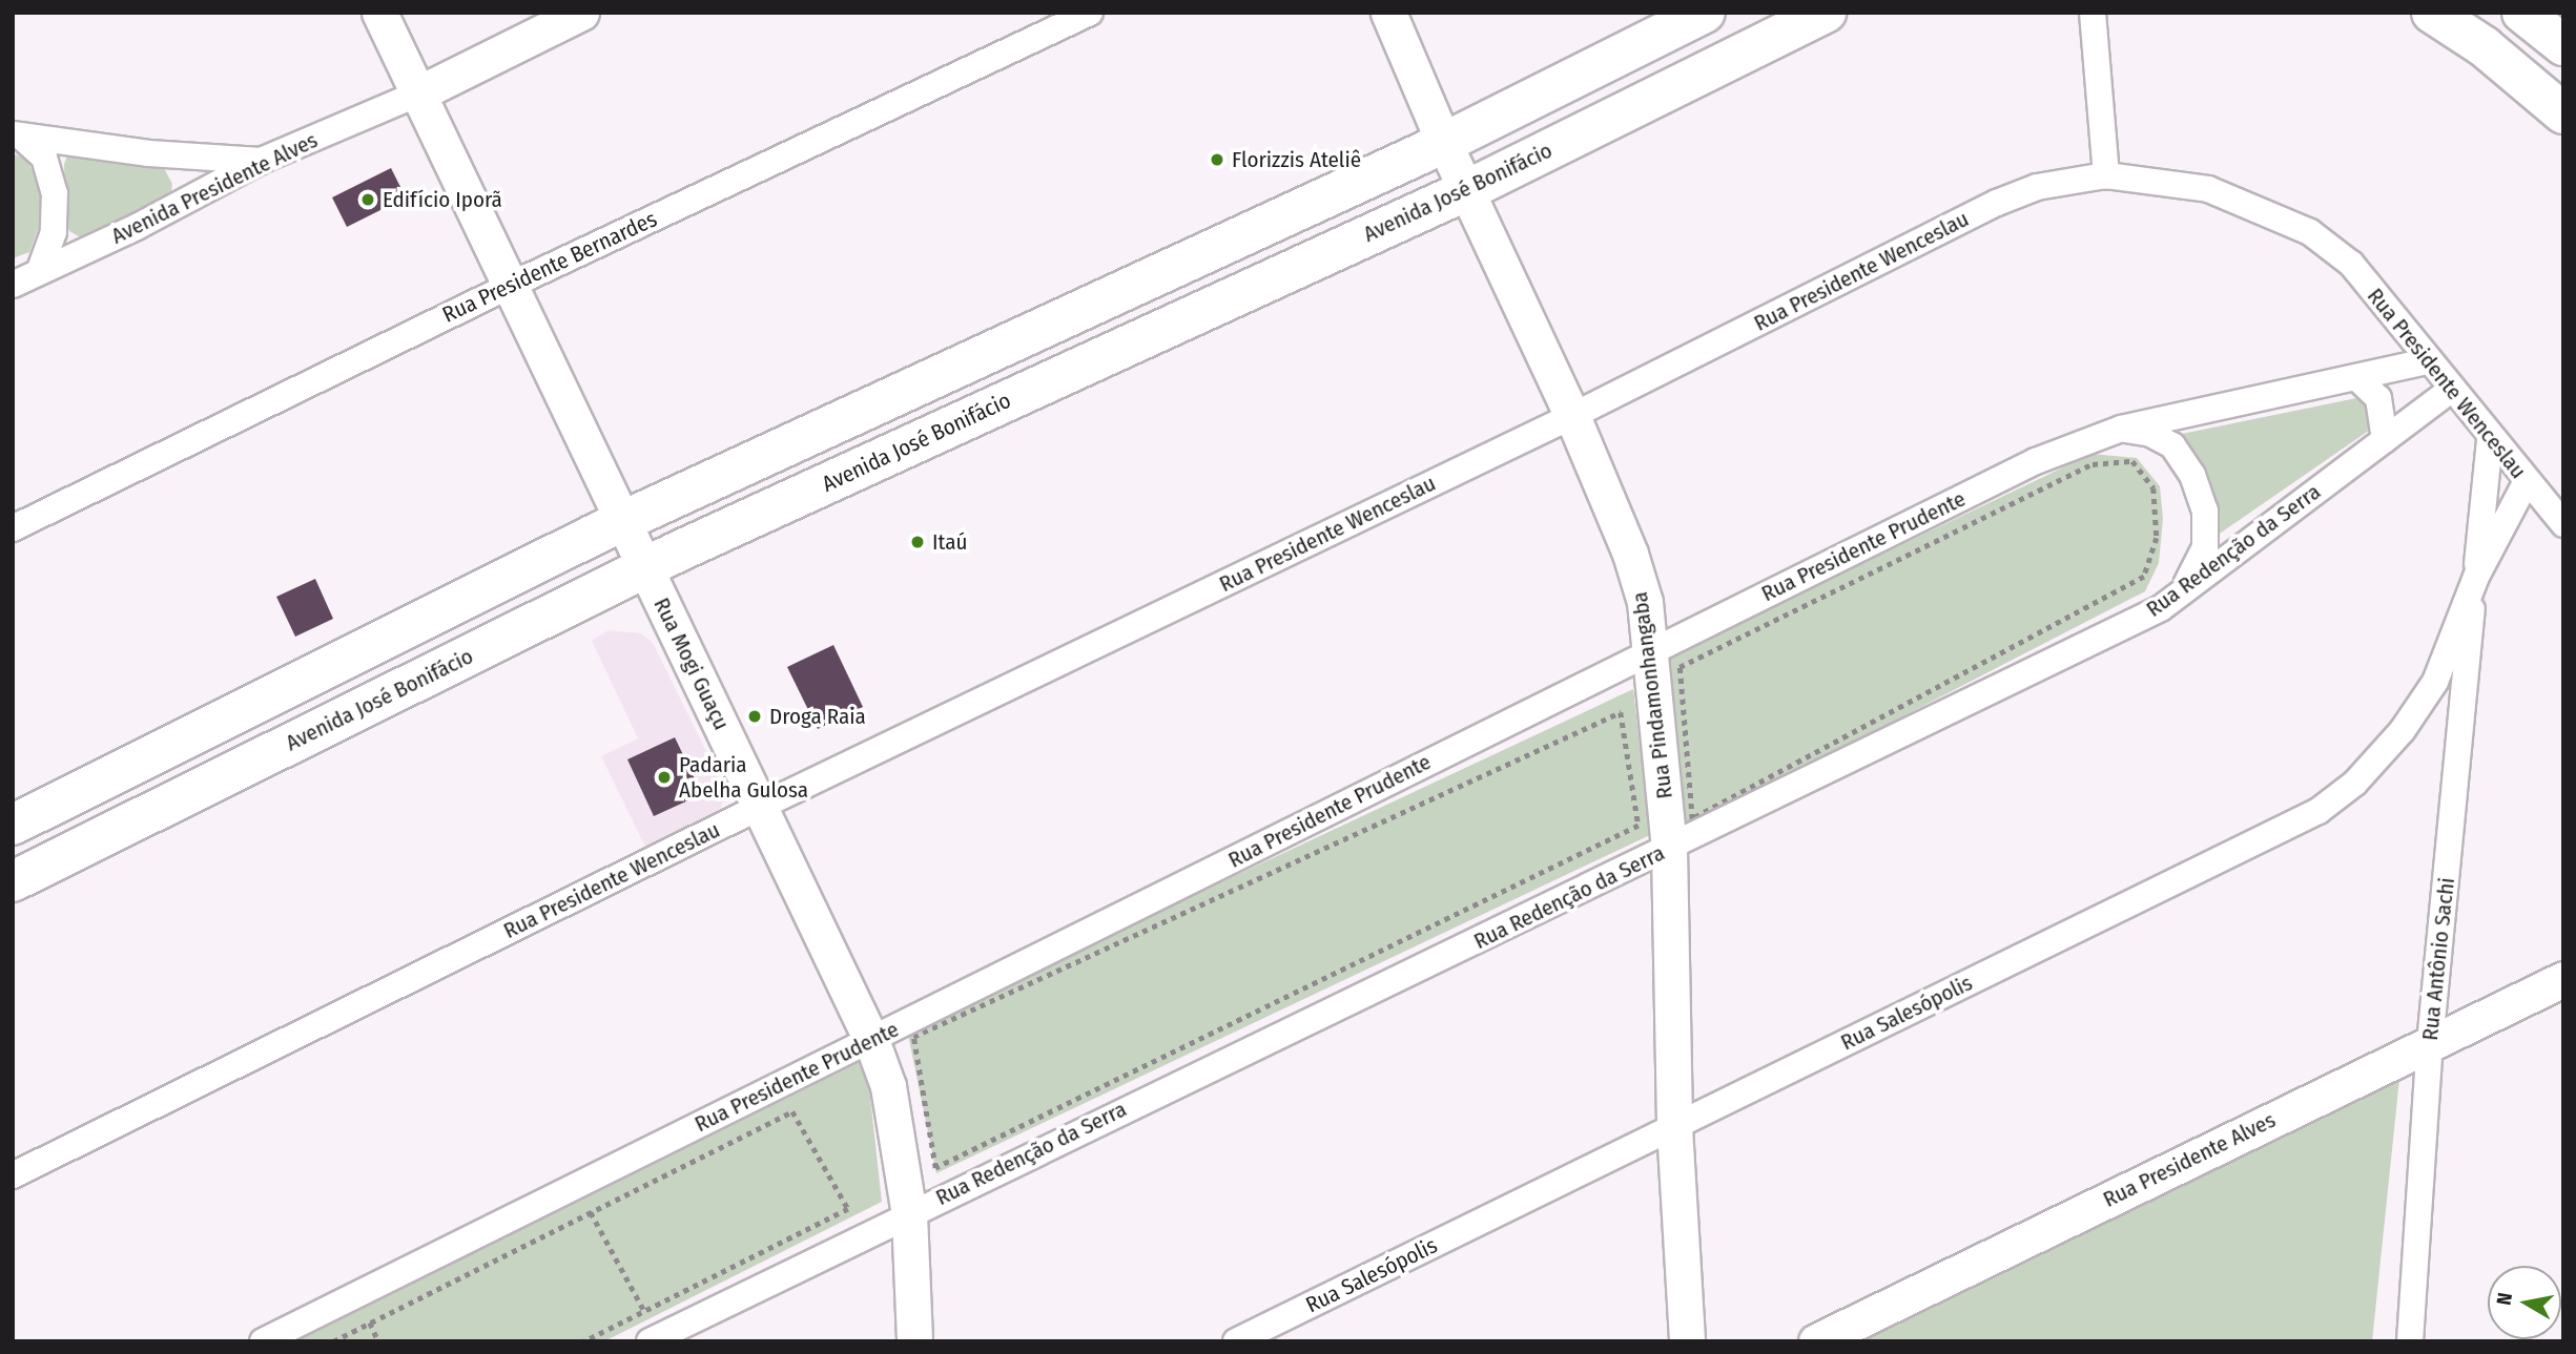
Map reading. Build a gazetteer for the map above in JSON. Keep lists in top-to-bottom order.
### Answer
{
  "streets": {
    "main road": ["Avenida José Bonifácio"],
    "street": [
      "Avenida Presidente Alves",
      "Rua Presidente Bernardes",
      "Rua Presidente Wenceslau",
      "Rua Presidente Prudente",
      "Rua Redenção da Serra",
      "Rua Mogi Guaçu",
      "Rua Pindamonhangaba",
      "Rua Antônio Sachi",
      "Rua Salesópolis",
      "Rua Presidente Alves"
    ]
  },
  "crossings": [
    ["Avenida Presidente Alves", "Rua Mogi Guaçu"],
    ["Avenida José Bonifácio", "Rua Mogi Guaçu"],
    ["Avenida José Bonifácio", "Rua Pindamonhangaba"],
    ["Rua Presidente Bernardes", "Rua Mogi Guaçu"],
    ["Rua Presidente Wenceslau", "Rua Presidente Prudente"],
    ["Rua Presidente Wenceslau", "Rua Redenção da Serra"],
    ["Rua Presidente Wenceslau", "Rua Mogi Guaçu"],
    ["Rua Presidente Wenceslau", "Rua Pindamonhangaba"],
    ["Rua Presidente Wenceslau", "Rua Antônio Sachi"],
    ["Rua Presidente Prudente", "Rua Mogi Guaçu"],
    ["Rua Presidente Prudente", "Rua Pindamonhangaba"],
    ["Rua Redenção da Serra", "Rua Mogi Guaçu"],
    ["Rua Redenção da Serra", "Rua Pindamonhangaba"],
    ["Rua Pindamonhangaba", "Rua Salesópolis"],
    ["Rua Antônio Sachi", "Rua Salesópolis"],
    ["Rua Antônio Sachi", "Rua Presidente Alves"]
  ],
  "places": [
    "Florizzis Ateliê",
    "Edifício Iporã",
    "Itaú",
    "Droga Raia",
    "Padaria Abelha Gulosa"
  ],
  "north": "left"
}
